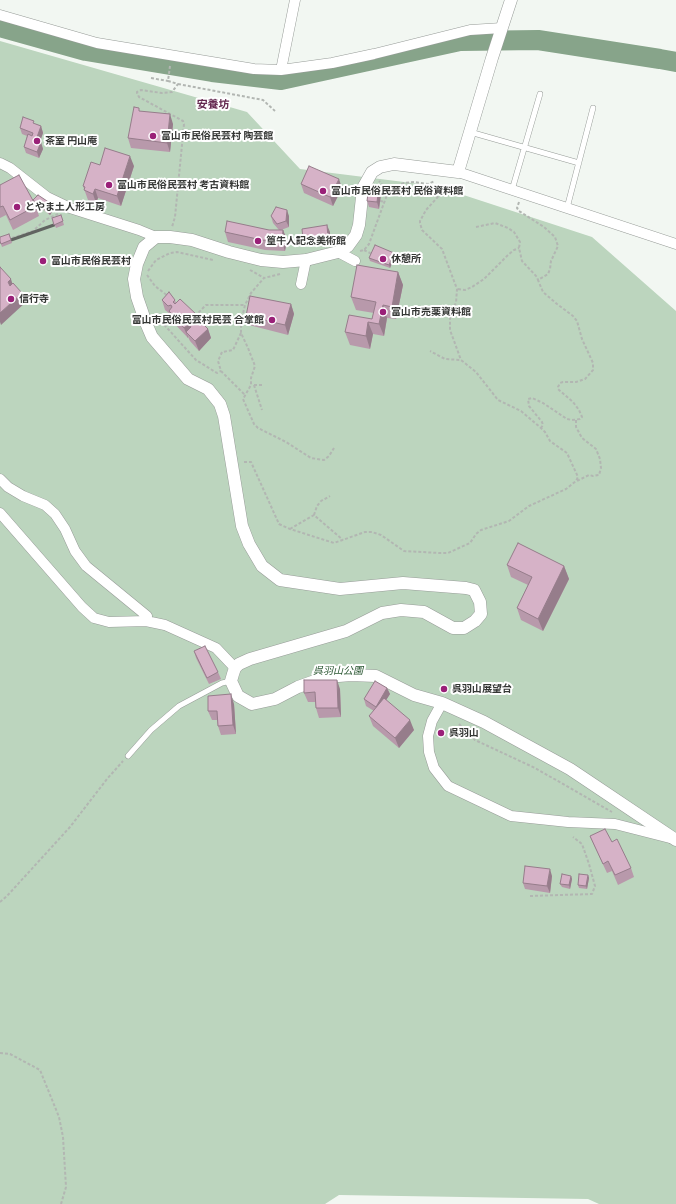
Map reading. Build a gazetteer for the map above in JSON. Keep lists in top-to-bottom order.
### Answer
{
  "districts": ["安養坊"],
  "parks": ["呉羽山公園"],
  "places": [
    "富山市民俗民芸村 陶芸館",
    "茶室 円山庵",
    "富山市民俗民芸村 考古資料館",
    "富山市民俗民芸村 民俗資料館",
    "とやま土人形工房",
    "篁牛人記念美術館",
    "休憩所",
    "富山市民俗民芸村",
    "信行寺",
    "富山市売薬資料館",
    "富山市民俗民芸村民芸 合掌館",
    "呉羽山展望台",
    "呉羽山"
  ]
}
